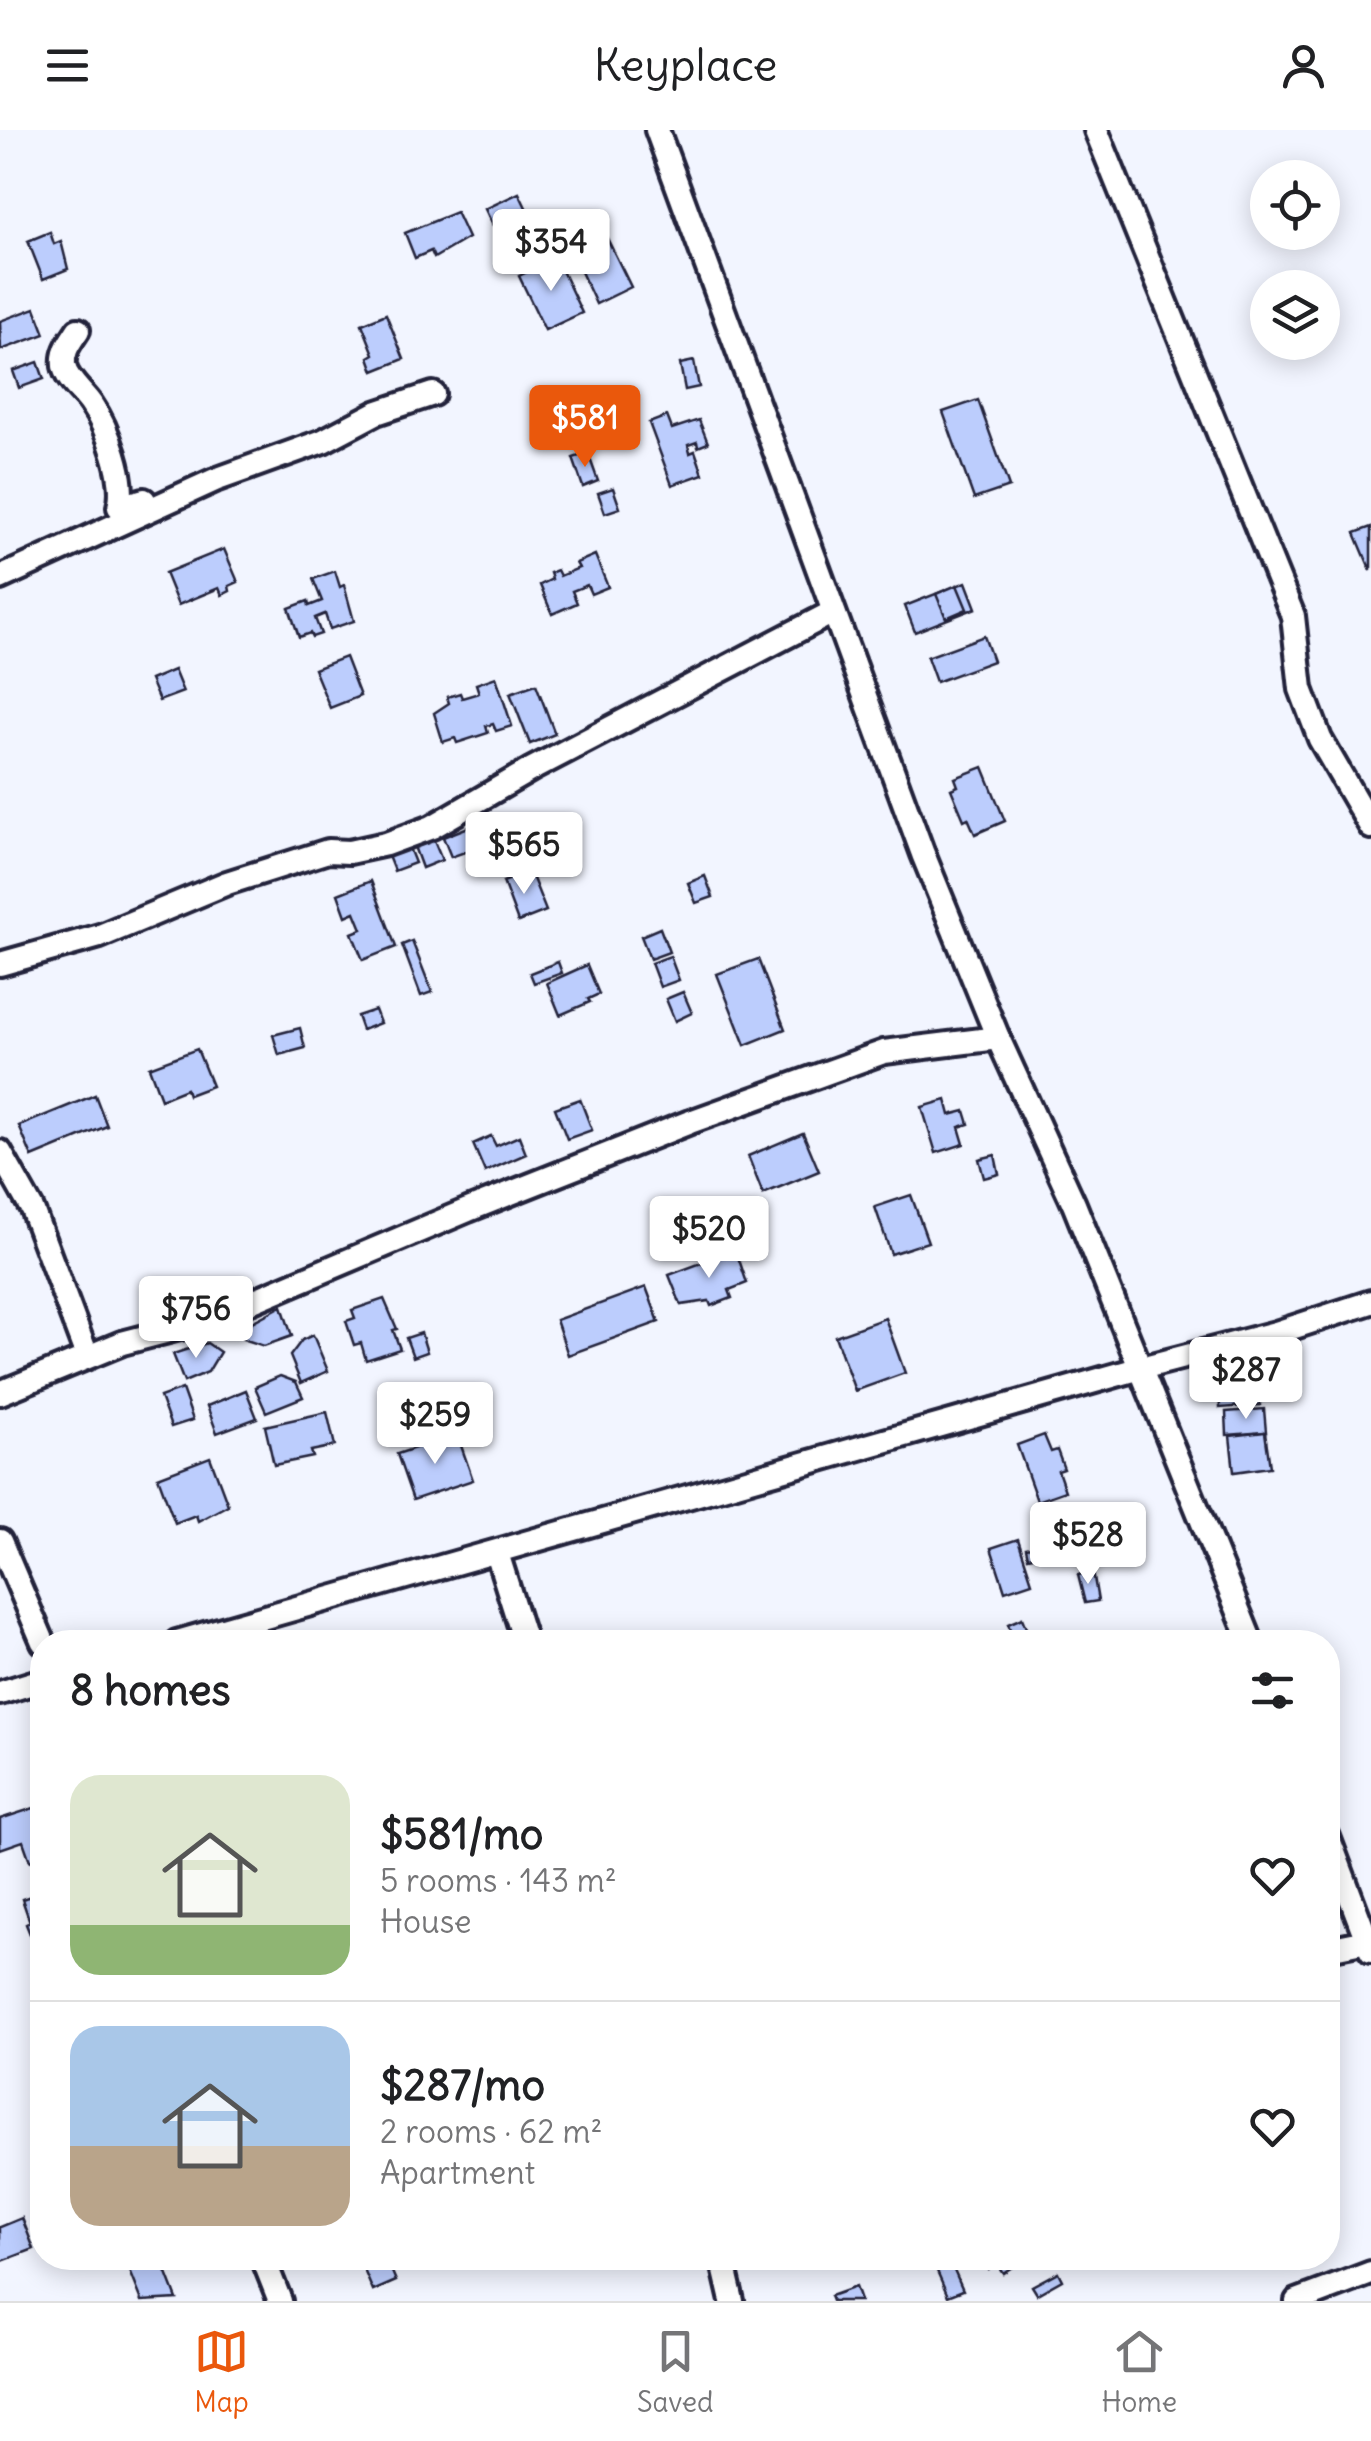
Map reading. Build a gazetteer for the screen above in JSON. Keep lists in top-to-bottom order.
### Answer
{
  "page": {
    "header": "Keyplace",
    "price": [
      "$354",
      "$581",
      "$565",
      "$520",
      "$756",
      "$287",
      "$259",
      "$528"
    ],
    "heading": "8 homes",
    "list": [
      {
        "name": "$581/mo",
        "note": "5 rooms · 143 m² · House"
      },
      {
        "name": "$287/mo",
        "note": "2 rooms · 62 m² · Apartment"
      }
    ],
    "tabs": ["Map", "Saved", "Home"]
  }
}
